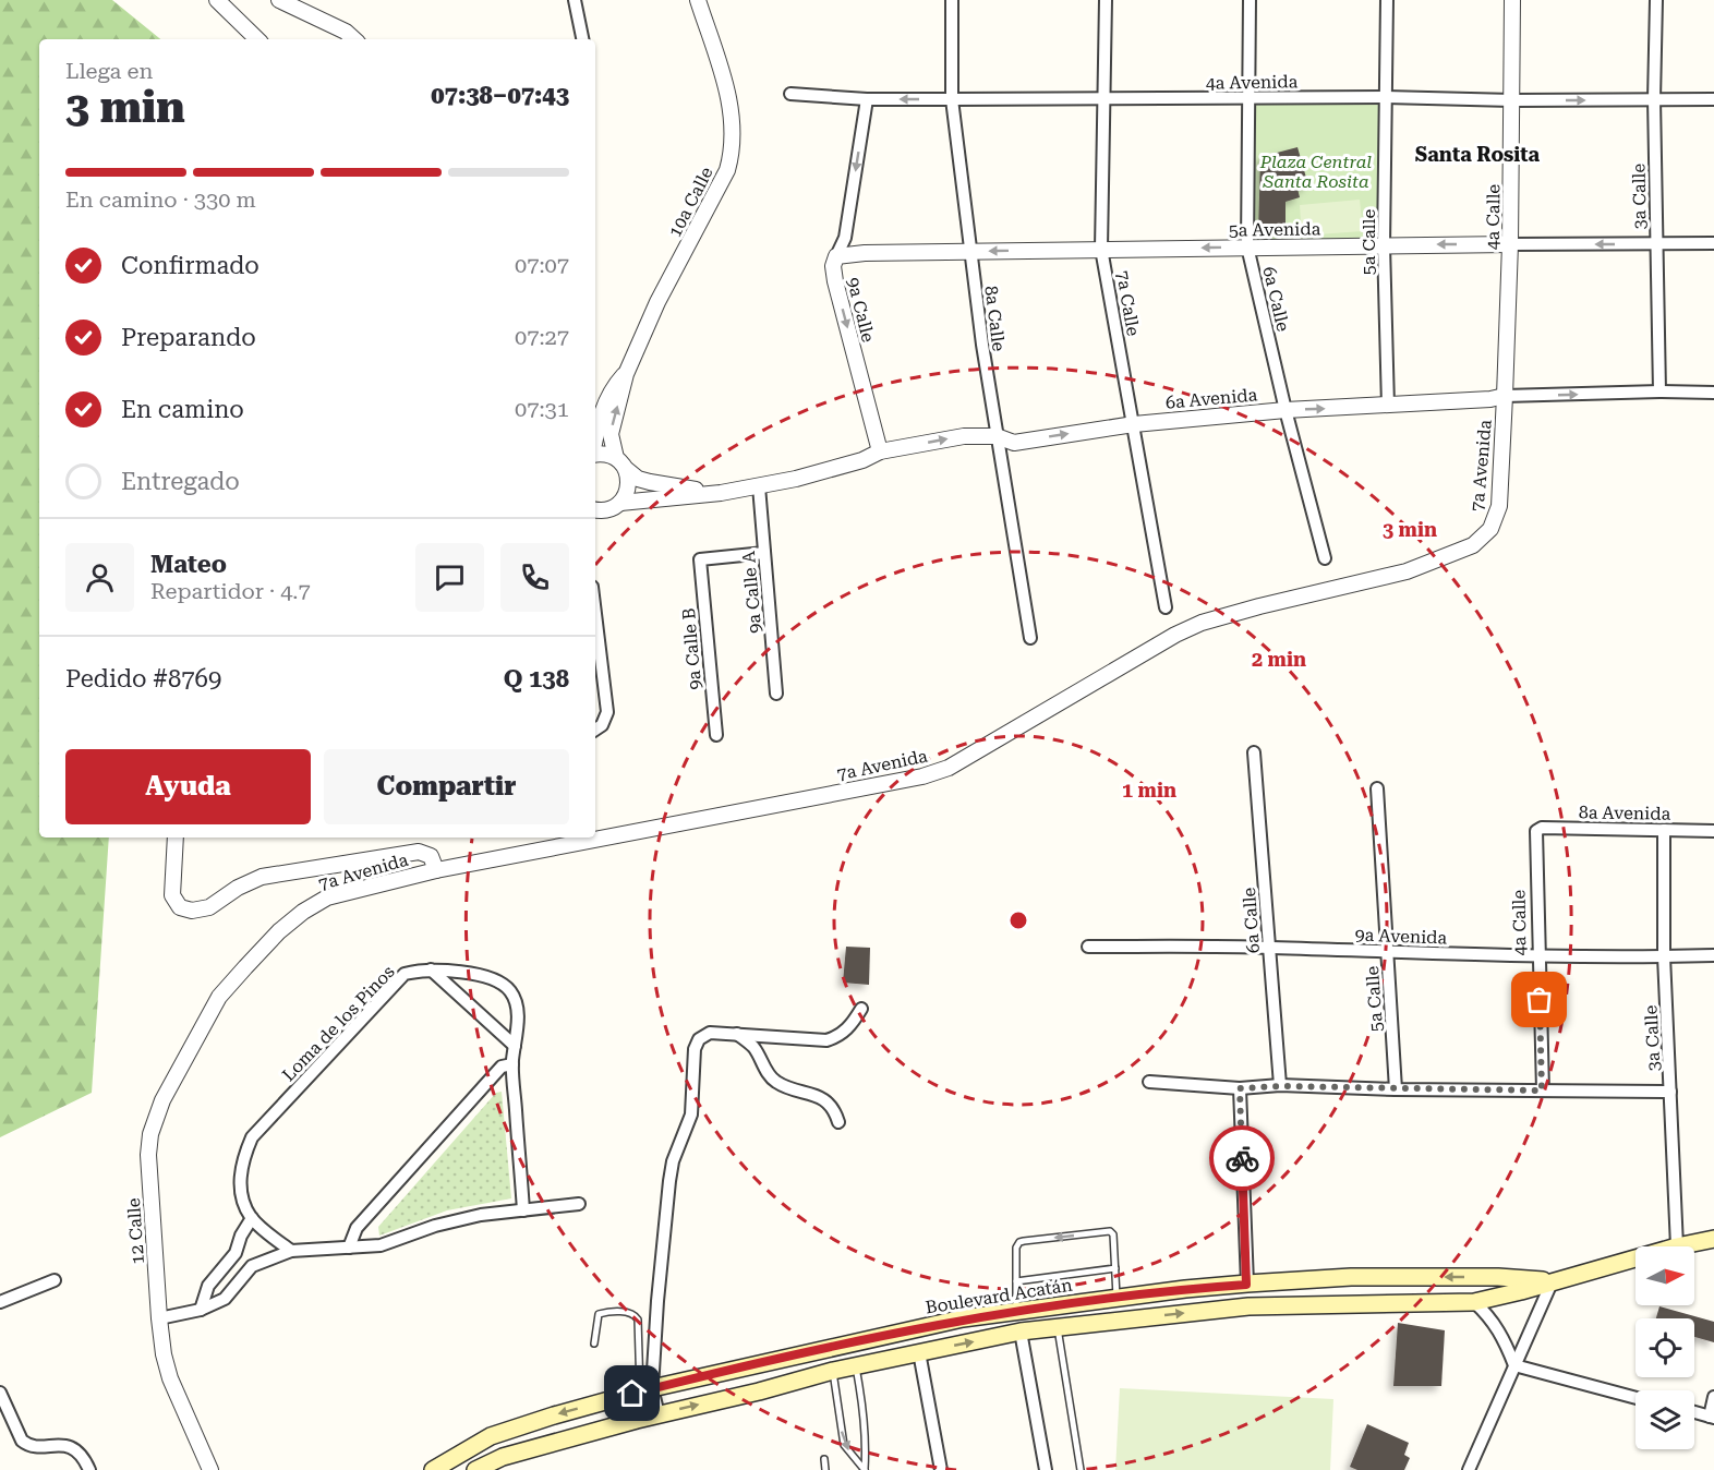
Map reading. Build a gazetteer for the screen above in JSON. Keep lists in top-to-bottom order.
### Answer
{
  "streets": {
    "main road": ["Boulevard Acatán"],
    "street": [
      "4a Avenida",
      "3a Calle",
      "10a Calle",
      "4a Calle",
      "5a Avenida",
      "5a Calle",
      "6a Calle",
      "7a Calle",
      "9a Calle",
      "8a Calle",
      "6a Avenida",
      "7a Avenida",
      "9a Calle A",
      "9a Calle B",
      "8a Avenida",
      "9a Avenida",
      "Loma de los Pinos",
      "12 Calle"
    ]
  },
  "crossings": [
    ["4a Avenida", "3a Calle"],
    ["4a Avenida", "4a Calle"],
    ["4a Avenida", "5a Calle"],
    ["4a Avenida", "6a Calle"],
    ["4a Avenida", "7a Calle"],
    ["4a Avenida", "9a Calle"],
    ["4a Avenida", "8a Calle"],
    ["3a Calle", "5a Avenida"],
    ["3a Calle", "6a Avenida"],
    ["3a Calle", "8a Avenida"],
    ["3a Calle", "9a Avenida"],
    ["3a Calle", "Boulevard Acatán"],
    ["10a Calle", "6a Avenida"],
    ["4a Calle", "5a Avenida"],
    ["4a Calle", "6a Avenida"],
    ["4a Calle", "7a Avenida"],
    ["4a Calle", "8a Avenida"],
    ["4a Calle", "9a Avenida"],
    ["5a Avenida", "5a Calle"],
    ["5a Avenida", "6a Calle"],
    ["5a Avenida", "7a Calle"],
    ["5a Avenida", "9a Calle"],
    ["5a Avenida", "8a Calle"],
    ["5a Calle", "6a Avenida"],
    ["5a Calle", "9a Avenida"],
    ["6a Calle", "6a Avenida"],
    ["6a Calle", "9a Avenida"],
    ["7a Calle", "6a Avenida"],
    ["9a Calle", "6a Avenida"],
    ["8a Calle", "6a Avenida"],
    ["6a Avenida", "7a Avenida"],
    ["6a Avenida", "9a Calle A"],
    ["7a Avenida", "12 Calle"],
    ["9a Calle A", "9a Calle B"]
  ],
  "one_way": ["5a Avenida", "9a Calle", "6a Avenida"],
  "districts": ["Santa Rosita"],
  "parks": ["Plaza Central Santa Rosita"],
  "north": "right",
  "page": {
    "heading": ["3 min", "Llega en", "07:38–07:43"],
    "panel": [
      "Mateo",
      "Repartidor · 4.7",
      "Pedido #8769",
      "Q 138"
    ],
    "bar": "En camino · 330 m",
    "list": [
      ["Confirmado", "07:07"],
      ["Preparando", "07:27"],
      ["En camino", "07:31"],
      "Entregado"
    ],
    "buttons": ["Ayuda", "Compartir"]
  },
  "rings": ["3 min", "2 min", "1 min"]
}
